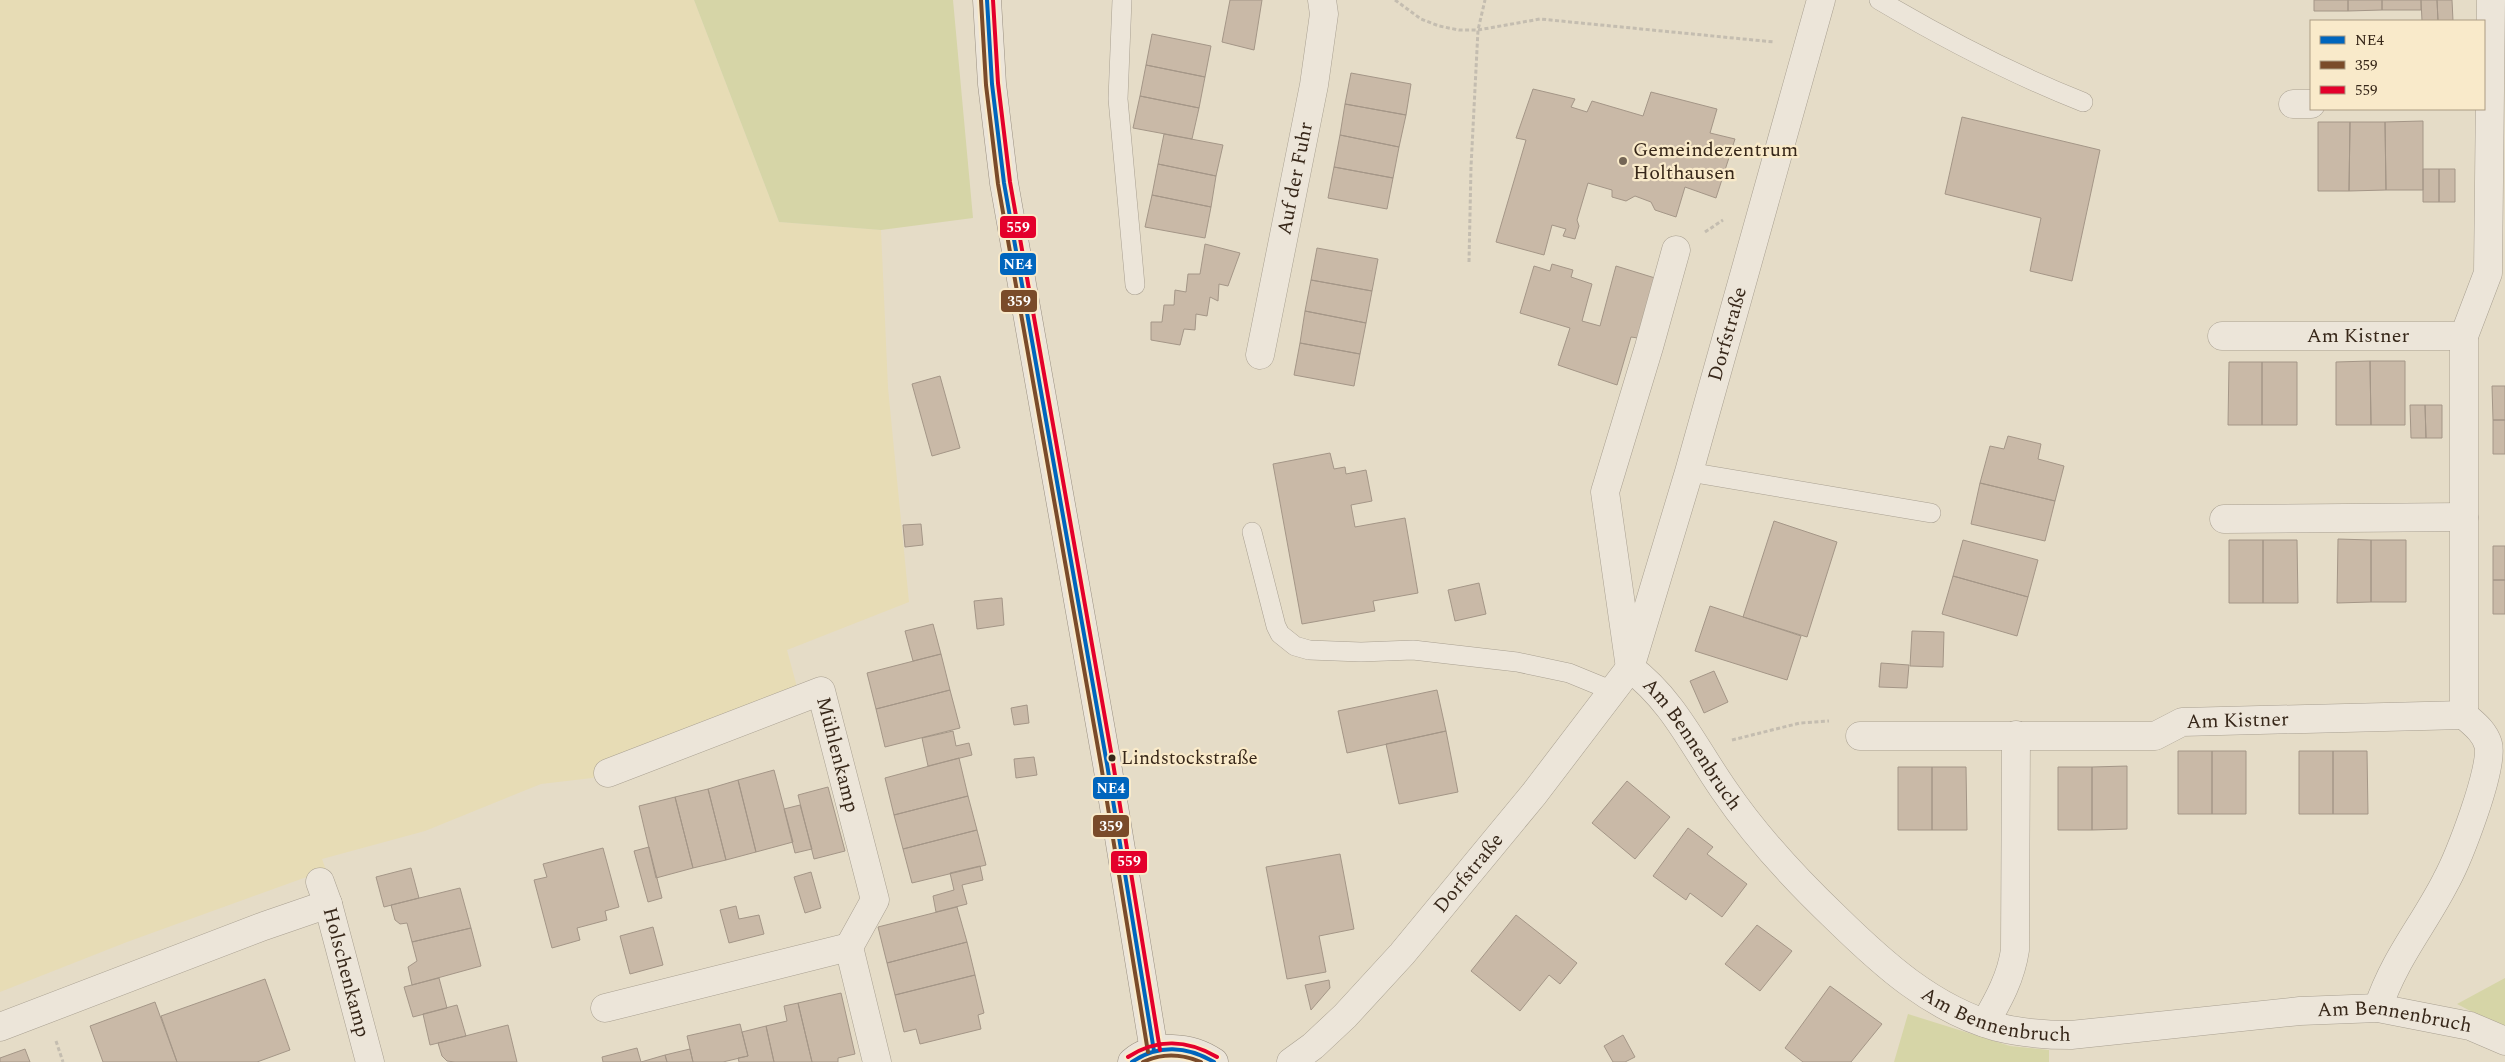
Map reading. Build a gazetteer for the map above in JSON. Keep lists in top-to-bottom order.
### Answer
{
  "streets": {
    "street": [
      "Auf der Fuhr",
      "Dorfstraße",
      "Am Kistner",
      "Am Bennenbruch",
      "Mühlenkamp",
      "Holschenkamp"
    ]
  },
  "crossings": [
    ["Dorfstraße", "Am Bennenbruch"]
  ],
  "places": ["Gemeindezentrum Holthausen", "Lindstockstraße"],
  "lines": ["transit line NE4", "transit line 359", "transit line 559"],
  "legend": ["NE4", "359", "559"]
}
